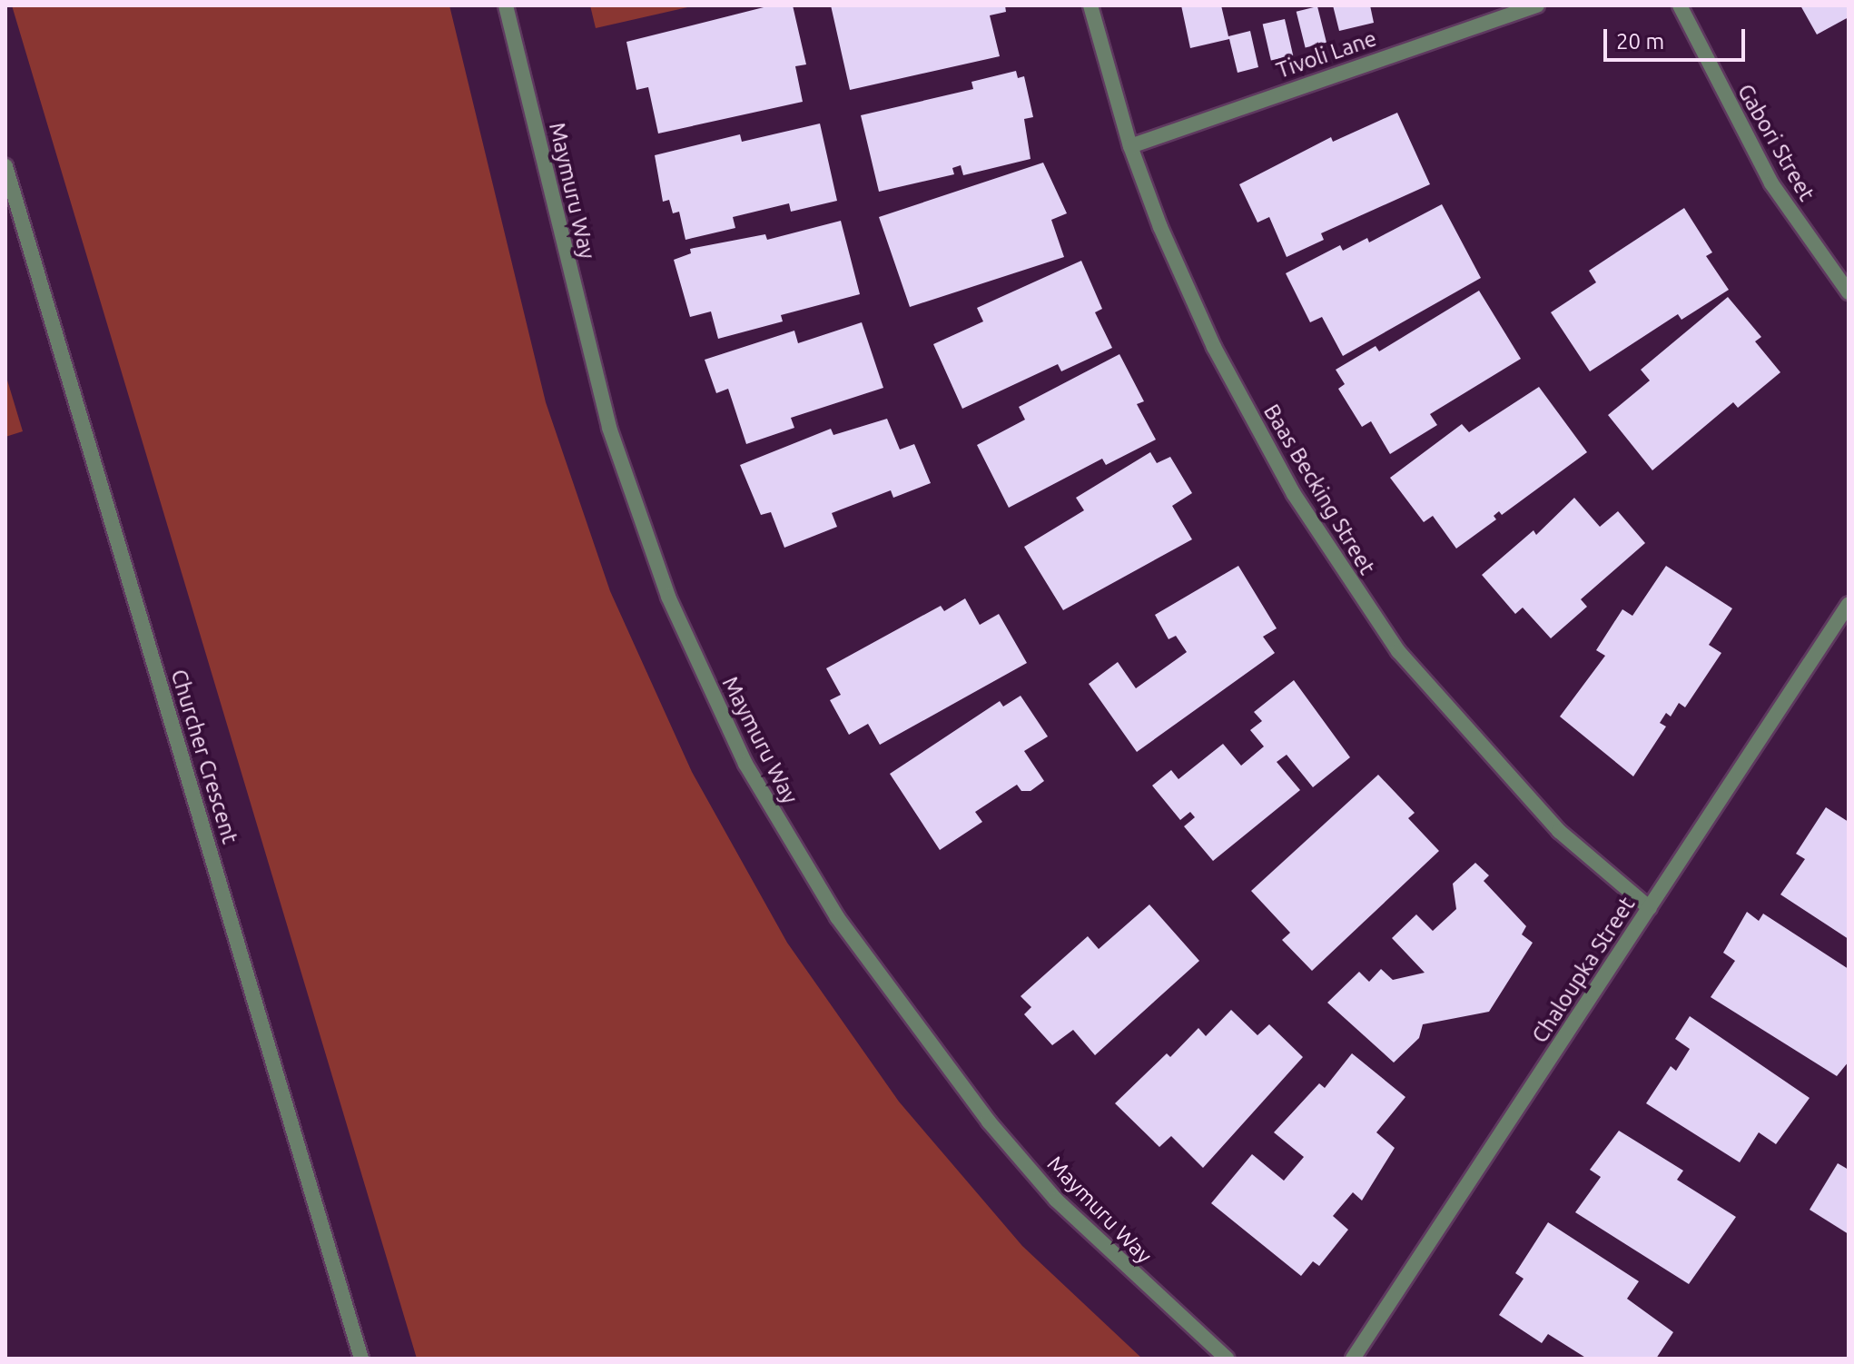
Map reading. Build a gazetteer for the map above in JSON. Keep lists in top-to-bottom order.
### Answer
{
  "streets": {
    "street": [
      "Tivoli Lane",
      "Gabori Street",
      "Maymuru Way",
      "Baas Becking Street",
      "Churcher Crescent",
      "Chaloupka Street"
    ]
  },
  "crossings": [
    ["Tivoli Lane", "Baas Becking Street"],
    ["Baas Becking Street", "Chaloupka Street"]
  ],
  "scale_bar": "20 m"
}
